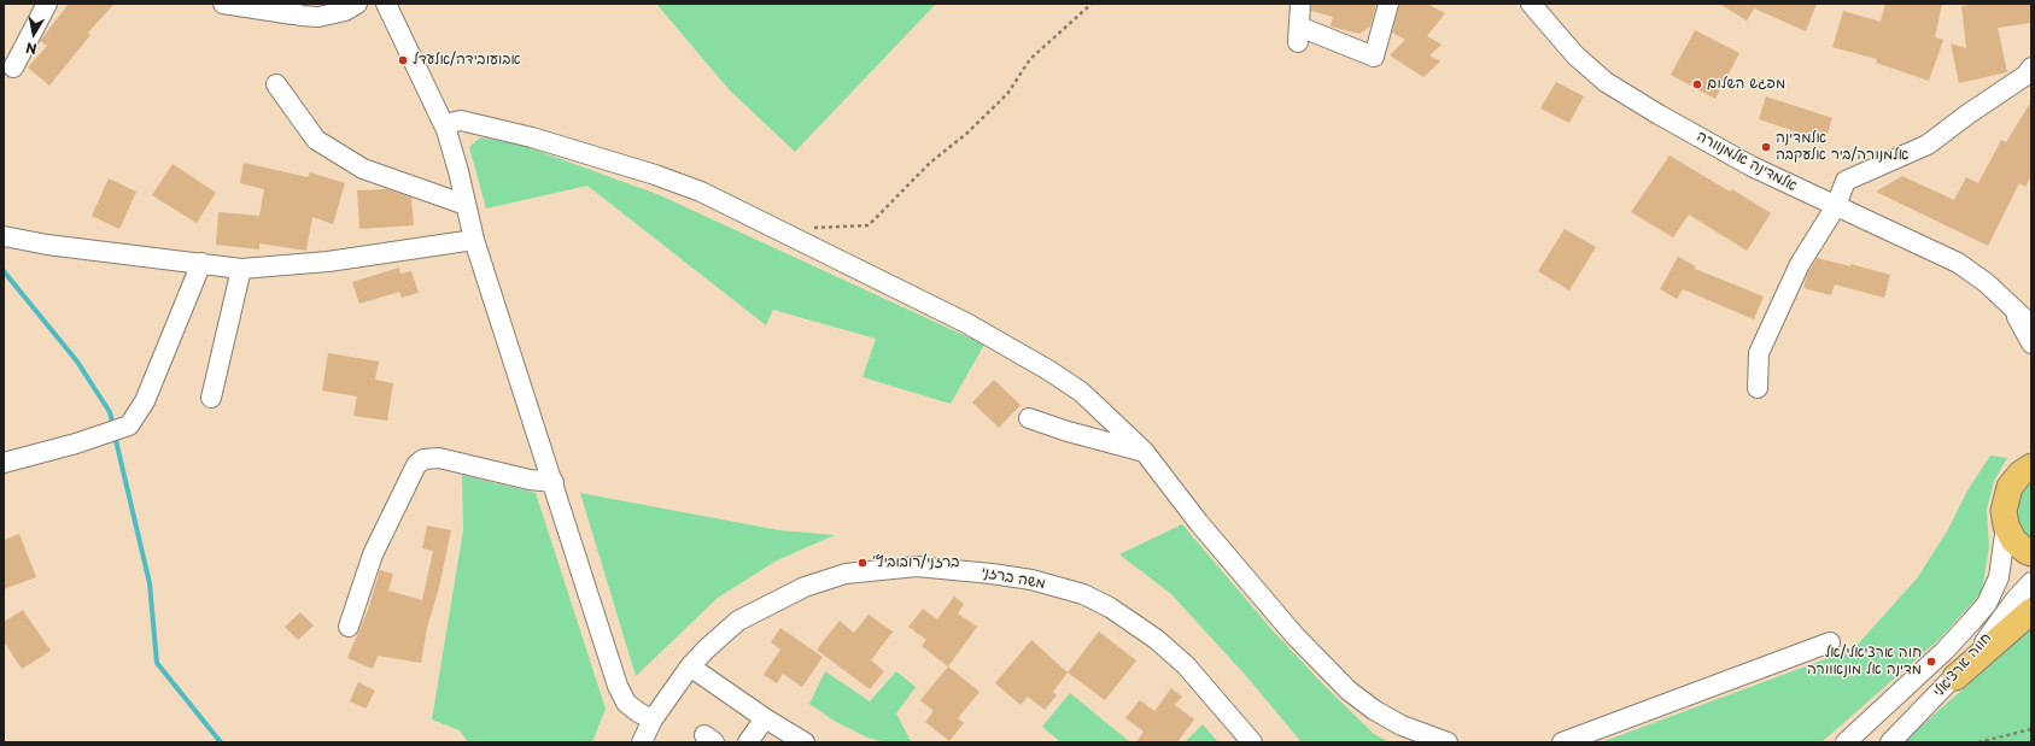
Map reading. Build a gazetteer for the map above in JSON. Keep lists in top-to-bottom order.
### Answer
{
  "streets": {
    "street": ["אלמדינה אלמנוורה", "משה ברזני", "חווה ארציאלי"]
  },
  "places": [
    "אבועובידה/אלעדל",
    "מפגש השלום",
    "אלמדינה אלמנורה/ביר אלעקבה",
    "ברזני/רובוביץ׳",
    "חוה ארציאלי/אל מדינה אל מונאוורה"
  ],
  "north": "bottom"
}
